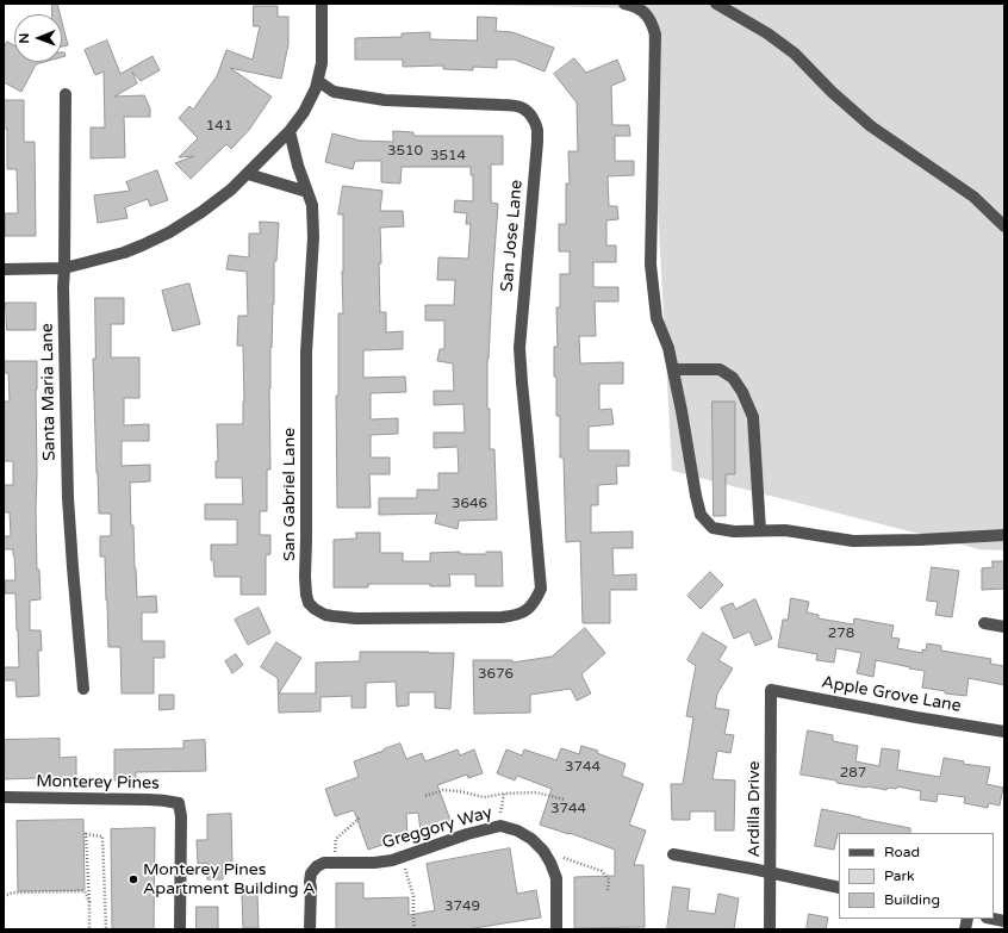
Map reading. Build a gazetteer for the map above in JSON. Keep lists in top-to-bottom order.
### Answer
{
  "streets": {
    "street": [
      "San Jose Lane",
      "Santa Maria Lane",
      "San Gabriel Lane",
      "Apple Grove Lane",
      "Monterey Pines",
      "Ardilla Drive",
      "Greggory Way"
    ]
  },
  "crossings": [
    ["San Jose Lane", "San Gabriel Lane"],
    ["Apple Grove Lane", "Ardilla Drive"]
  ],
  "places": ["Monterey Pines Apartment Building A"],
  "house_numbers": [
    "141",
    "3510",
    "3514",
    "3646",
    "278",
    "3676",
    "3744",
    "287",
    "3744",
    "3749"
  ],
  "legend": ["Road", "Park", "Building"],
  "north": "left"
}
